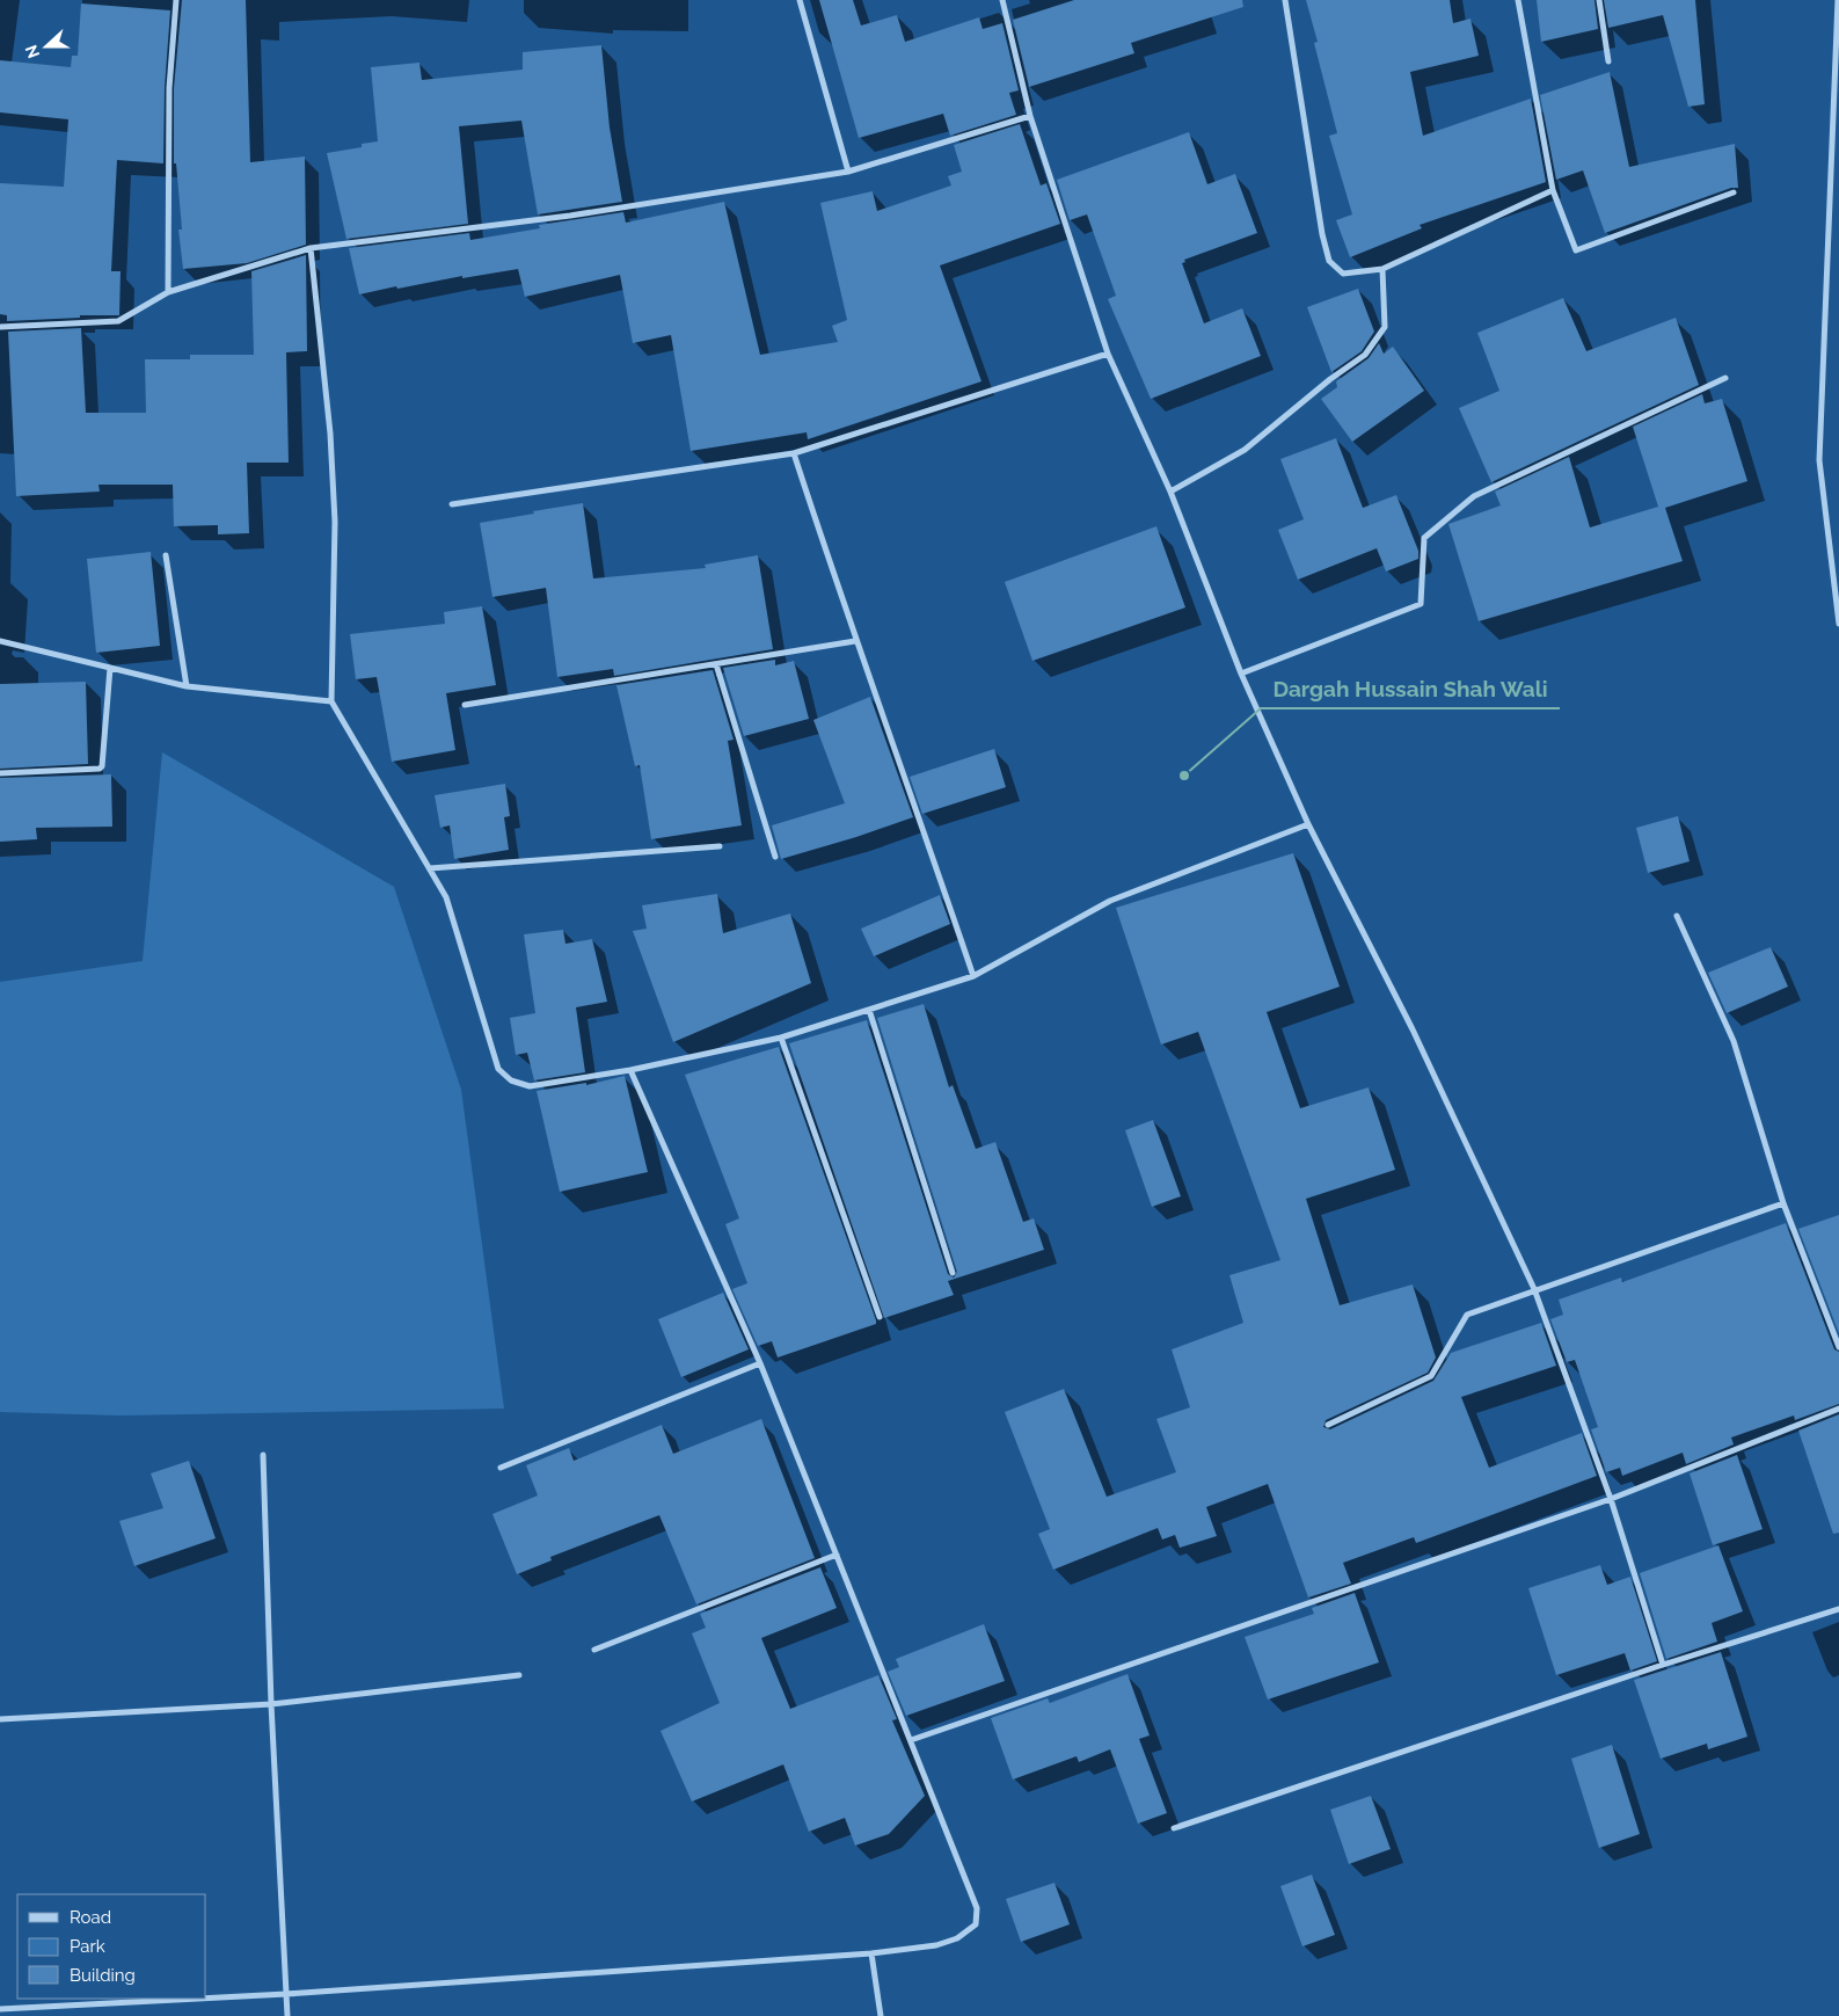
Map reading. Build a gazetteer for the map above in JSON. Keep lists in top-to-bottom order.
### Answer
{
  "places": ["Dargah Hussain Shah Wali"],
  "legend": ["Road", "Park", "Building"],
  "north": "left"
}
